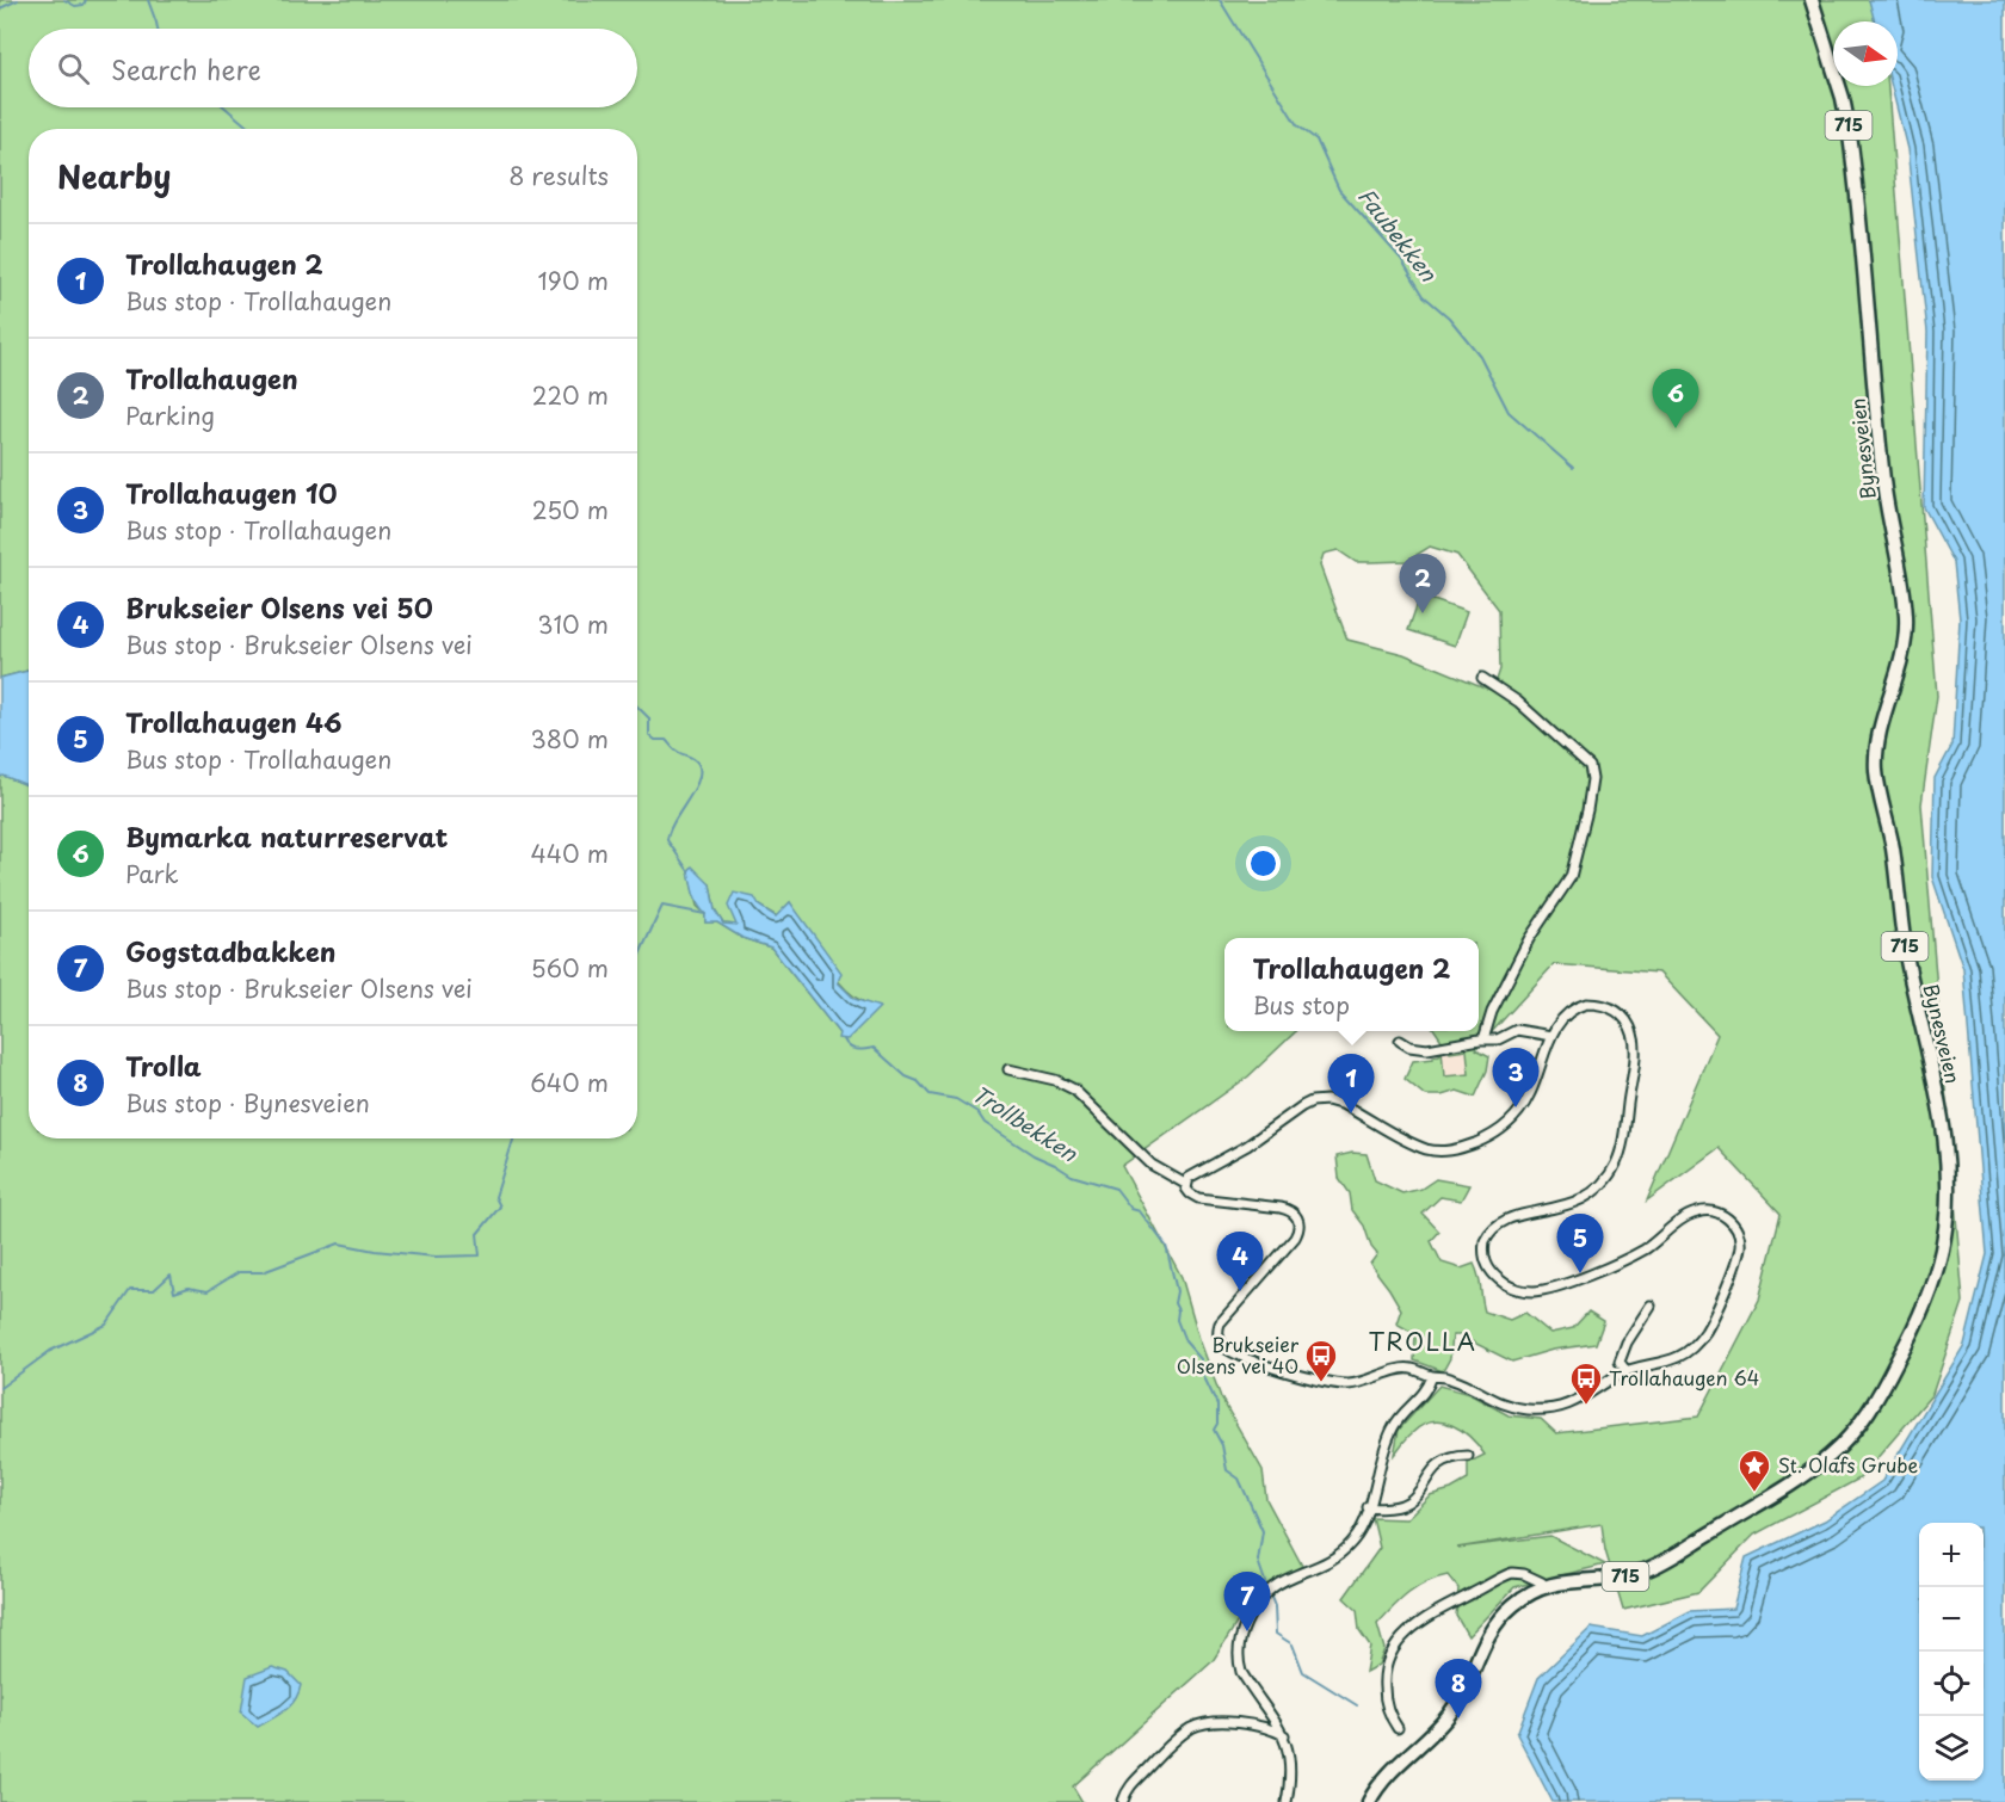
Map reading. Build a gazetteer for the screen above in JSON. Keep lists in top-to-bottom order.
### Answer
{
  "streets": {
    "main road": ["715", "Bynesveien"]
  },
  "districts": ["TROLLA"],
  "water": ["Faubekken", "Trollbekken"],
  "places": {
    "bus stop": ["Brukseier Olsens vei 40", "Trollahaugen 64"],
    "place": ["St. Olafs Grube"]
  },
  "north": "right",
  "page": {
    "search": "Search here",
    "heading": ["Nearby", "8 results"],
    "list": [
      {
        "mark": "1",
        "name": "Trollahaugen 2",
        "note": "Bus stop · Trollahaugen",
        "value": "190 m"
      },
      {
        "mark": "2",
        "name": "Trollahaugen",
        "note": "Parking",
        "value": "220 m"
      },
      {
        "mark": "3",
        "name": "Trollahaugen 10",
        "note": "Bus stop · Trollahaugen",
        "value": "250 m"
      },
      {
        "mark": "4",
        "name": "Brukseier Olsens vei 50",
        "note": "Bus stop · Brukseier Olsens vei",
        "value": "310 m"
      },
      {
        "mark": "5",
        "name": "Trollahaugen 46",
        "note": "Bus stop · Trollahaugen",
        "value": "380 m"
      },
      {
        "mark": "6",
        "name": "Bymarka naturreservat",
        "note": "Park",
        "value": "440 m"
      },
      {
        "mark": "7",
        "name": "Gogstadbakken",
        "note": "Bus stop · Brukseier Olsens vei",
        "value": "560 m"
      },
      {
        "mark": "8",
        "name": "Trolla",
        "note": "Bus stop · Bynesveien",
        "value": "640 m"
      }
    ],
    "pins": [
      "6",
      "2",
      "3",
      "1",
      "5",
      "4",
      "7",
      "8"
    ],
    "popup": ["Trollahaugen 2", "Bus stop"],
    "map_buttons": ["+", "−"]
  }
}
